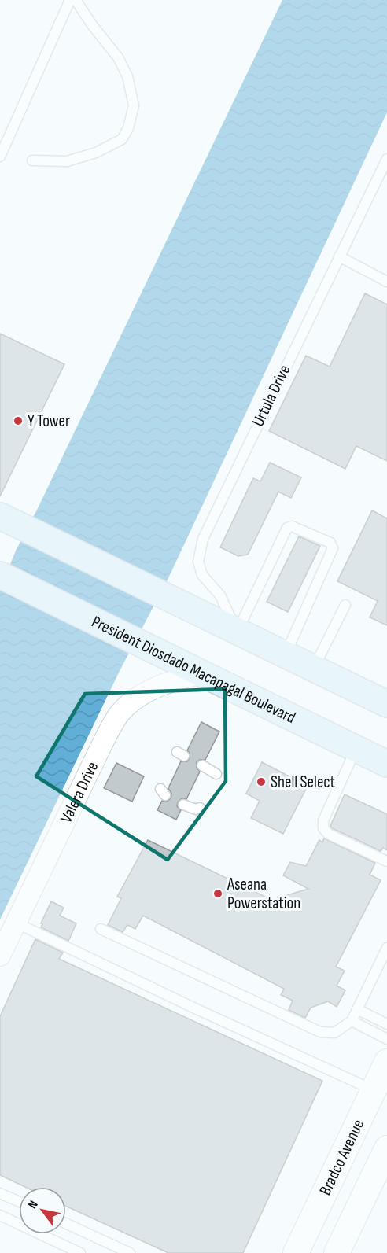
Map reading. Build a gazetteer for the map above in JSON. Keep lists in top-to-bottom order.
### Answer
{
  "streets": {
    "main road": ["President Diosdado Macapagal Boulevard"],
    "street": ["Valera Drive", "Bradco Avenue"],
    "lane": ["Urtula Drive"]
  },
  "crossings": [
    ["President Diosdado Macapagal Boulevard", "Valera Drive"]
  ],
  "places": ["Y Tower", "Shell Select", "Aseana Powerstation"],
  "north": "top left"
}
